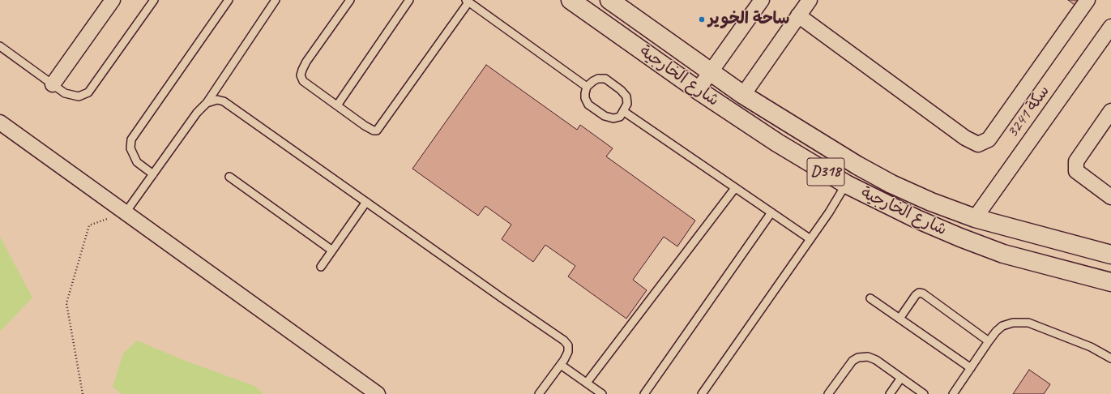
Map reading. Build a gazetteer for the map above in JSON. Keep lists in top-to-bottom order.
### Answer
{
  "streets": {
    "main road": ["شارع الخارجية", "D318"],
    "street": ["سكة 3241"]
  },
  "crossings": [
    ["شارع الخارجية", "سكة 3241"]
  ],
  "places": ["ساحة الخوير"]
}
